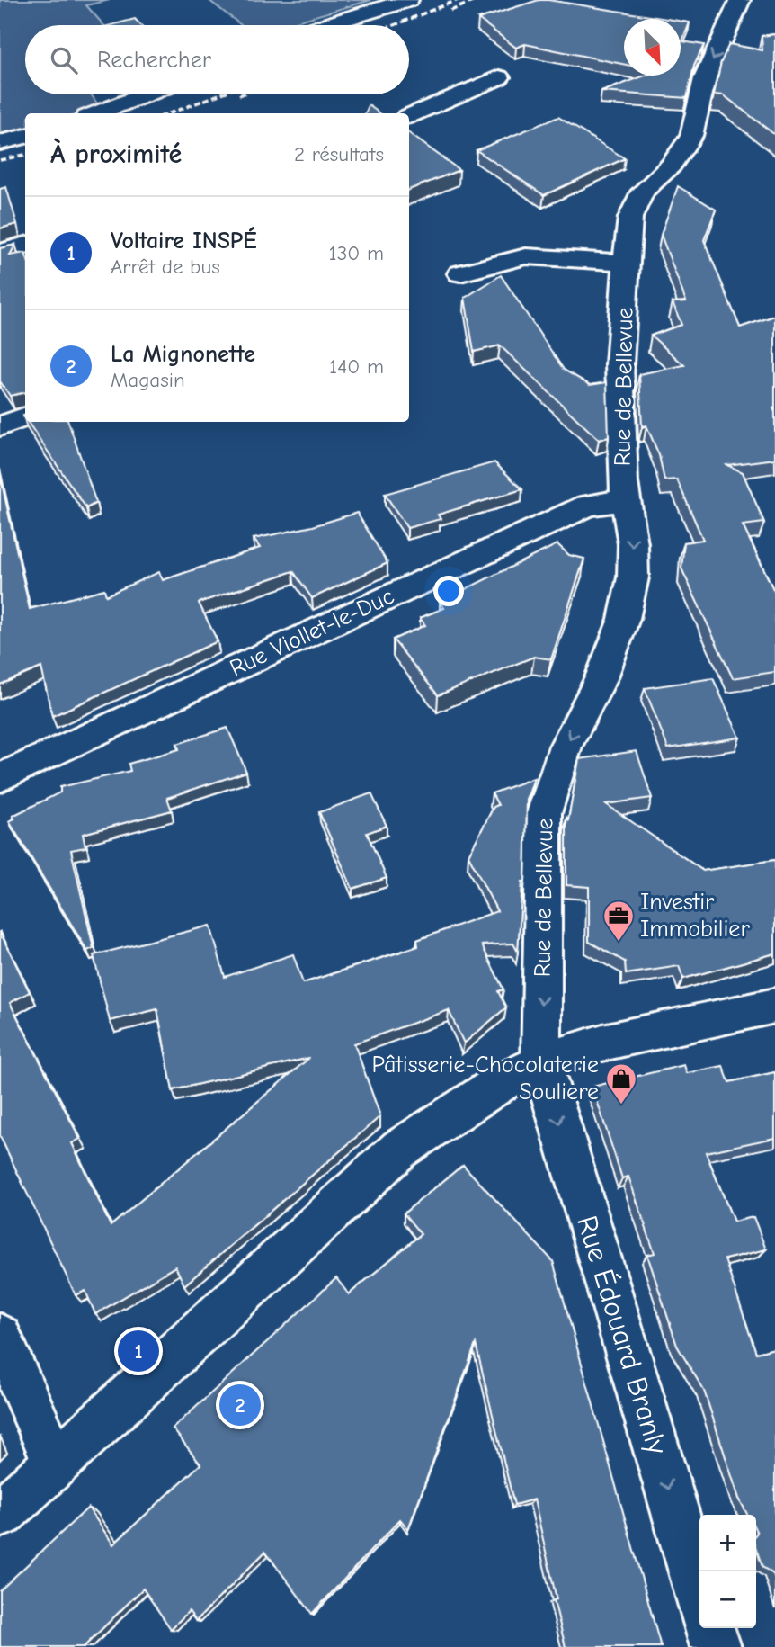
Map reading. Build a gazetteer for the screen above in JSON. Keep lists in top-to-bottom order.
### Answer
{
  "streets": {
    "street": ["Rue de Bellevue", "Rue Viollet-le-Duc", "Rue Édouard Branly"]
  },
  "crossings": [
    ["Rue de Bellevue", "Rue Viollet-le-Duc"],
    ["Rue de Bellevue", "Rue Édouard Branly"]
  ],
  "one_way": ["Rue de Bellevue", "Rue Édouard Branly"],
  "places": {
    "office": ["Investir Immobilier"],
    "shop": ["Pâtisserie-Chocolaterie Souliere"]
  },
  "north": "bottom right",
  "page": {
    "search": "Rechercher",
    "heading": ["À proximité", "2 résultats"],
    "list": [
      {
        "mark": "1",
        "name": "Voltaire INSPÉ",
        "note": "Arrêt de bus",
        "value": "130 m"
      },
      {
        "mark": "2",
        "name": "La Mignonette",
        "note": "Magasin",
        "value": "140 m"
      }
    ],
    "pins": ["1", "2"],
    "map_buttons": ["+", "−"]
  }
}
